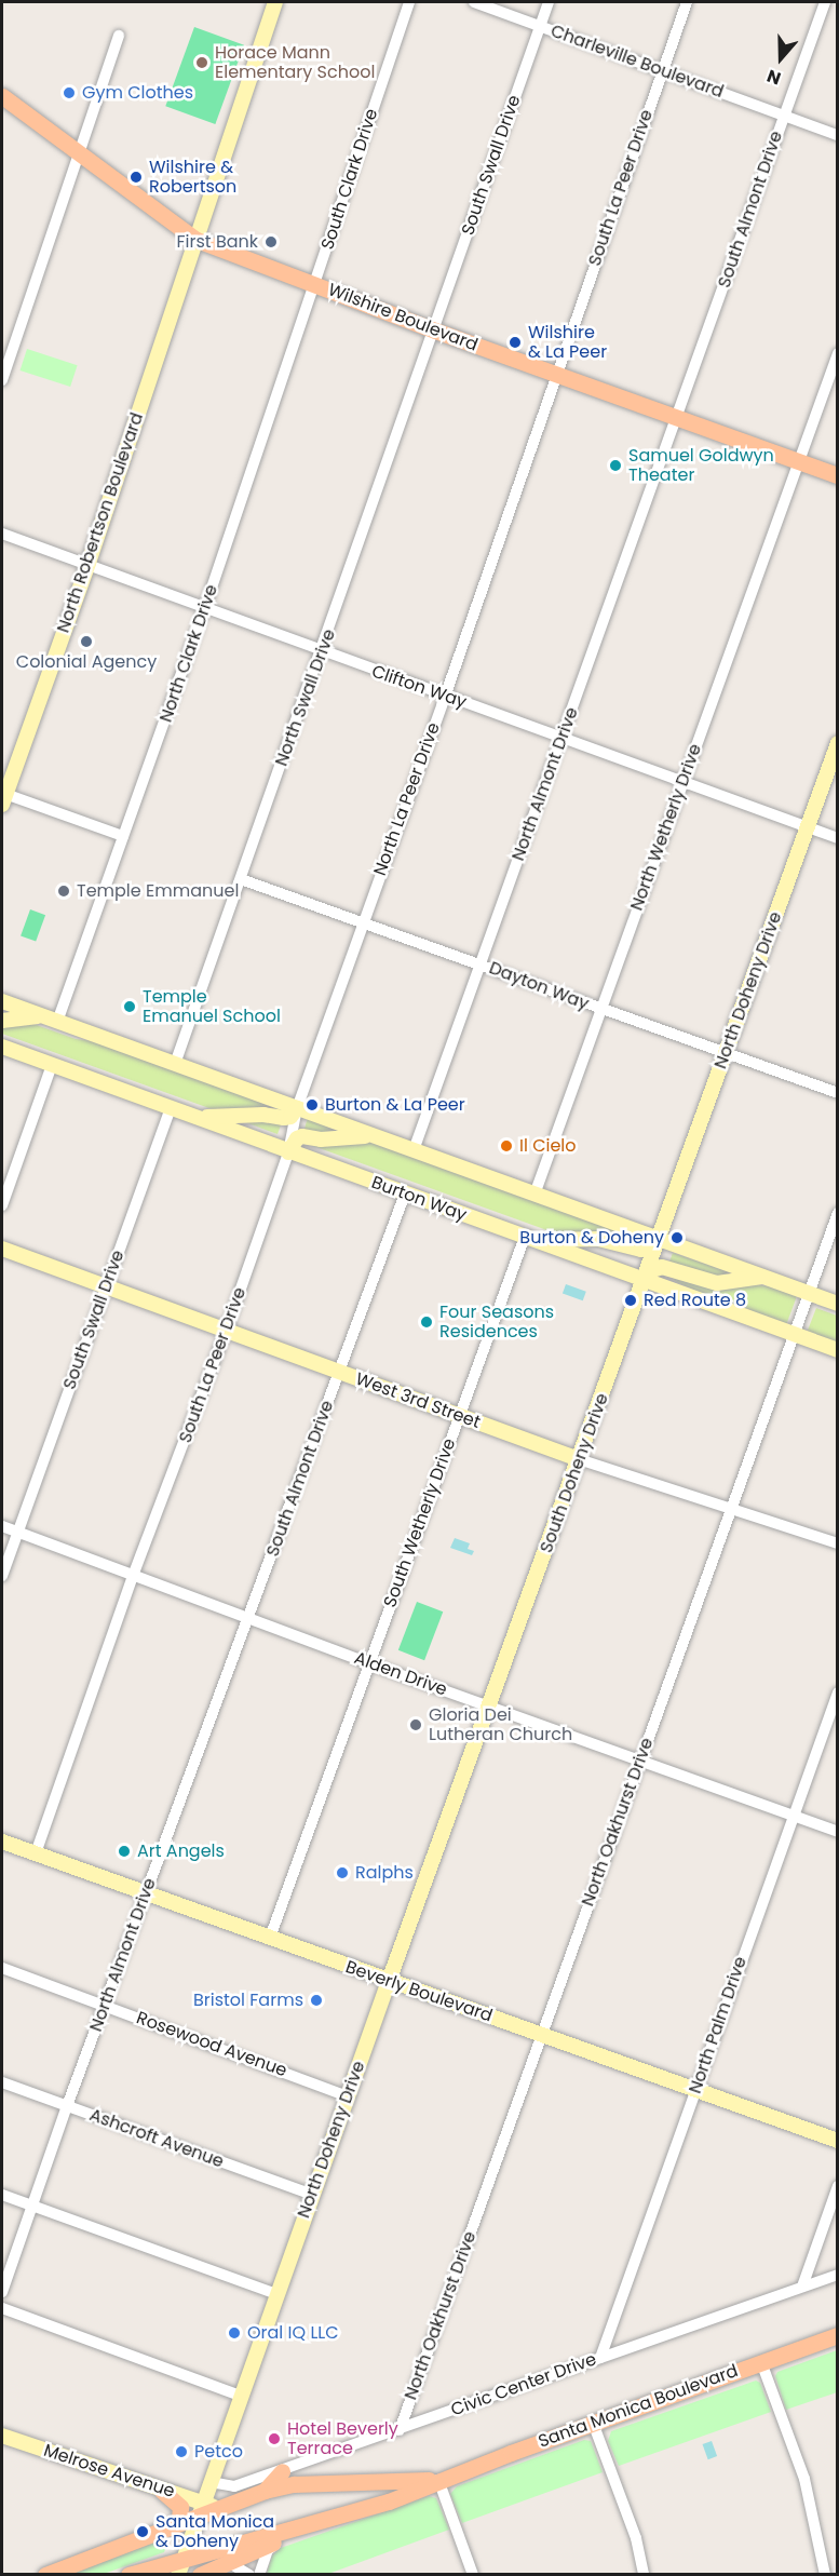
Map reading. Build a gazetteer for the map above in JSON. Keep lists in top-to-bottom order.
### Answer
{
  "streets": {
    "main road": [
      "Wilshire Boulevard",
      "North Robertson Boulevard",
      "North Doheny Drive",
      "Burton Way",
      "West 3rd Street",
      "South Doheny Drive",
      "Beverly Boulevard",
      "Santa Monica Boulevard",
      "Melrose Avenue"
    ],
    "street": [
      "Charleville Boulevard",
      "South Swall Drive",
      "South Clark Drive",
      "South La Peer Drive",
      "South Almont Drive",
      "North Clark Drive",
      "Clifton Way",
      "North Swall Drive",
      "North Almont Drive",
      "North La Peer Drive",
      "North Wetherly Drive",
      "Dayton Way",
      "South Wetherly Drive",
      "Alden Drive",
      "North Oakhurst Drive",
      "North Palm Drive",
      "Rosewood Avenue",
      "Ashcroft Avenue",
      "Civic Center Drive"
    ]
  },
  "crossings": [
    ["Charleville Boulevard", "South Swall Drive"],
    ["Charleville Boulevard", "South La Peer Drive"],
    ["Charleville Boulevard", "South Almont Drive"],
    ["South Swall Drive", "Wilshire Boulevard"],
    ["South Swall Drive", "North Swall Drive"],
    ["South Swall Drive", "Burton Way"],
    ["South Swall Drive", "West 3rd Street"],
    ["South Swall Drive", "Alden Drive"],
    ["South Clark Drive", "Wilshire Boulevard"],
    ["South Clark Drive", "North Clark Drive"],
    ["South La Peer Drive", "Wilshire Boulevard"],
    ["South La Peer Drive", "North La Peer Drive"],
    ["South La Peer Drive", "Burton Way"],
    ["South La Peer Drive", "West 3rd Street"],
    ["South La Peer Drive", "Alden Drive"],
    ["South Almont Drive", "Wilshire Boulevard"],
    ["South Almont Drive", "North Almont Drive"],
    ["South Almont Drive", "Burton Way"],
    ["South Almont Drive", "West 3rd Street"],
    ["South Almont Drive", "Alden Drive"],
    ["Wilshire Boulevard", "North Robertson Boulevard"],
    ["Wilshire Boulevard", "North Clark Drive"],
    ["Wilshire Boulevard", "North Swall Drive"],
    ["Wilshire Boulevard", "North Almont Drive"],
    ["Wilshire Boulevard", "North La Peer Drive"],
    ["Wilshire Boulevard", "North Wetherly Drive"],
    ["North Robertson Boulevard", "Clifton Way"],
    ["North Clark Drive", "Clifton Way"],
    ["Clifton Way", "North Swall Drive"],
    ["Clifton Way", "North Almont Drive"],
    ["Clifton Way", "North La Peer Drive"],
    ["Clifton Way", "North Wetherly Drive"],
    ["Clifton Way", "North Doheny Drive"],
    ["North Swall Drive", "Dayton Way"],
    ["North Almont Drive", "Dayton Way"],
    ["North Almont Drive", "Alden Drive"],
    ["North Almont Drive", "Beverly Boulevard"],
    ["North Almont Drive", "Rosewood Avenue"],
    ["North Almont Drive", "Ashcroft Avenue"],
    ["North La Peer Drive", "Dayton Way"],
    ["North La Peer Drive", "Burton Way"],
    ["North Wetherly Drive", "Dayton Way"],
    ["Dayton Way", "North Doheny Drive"],
    ["North Doheny Drive", "South Doheny Drive"],
    ["North Doheny Drive", "Alden Drive"],
    ["North Doheny Drive", "Beverly Boulevard"],
    ["North Doheny Drive", "Rosewood Avenue"],
    ["North Doheny Drive", "Ashcroft Avenue"],
    ["North Doheny Drive", "Civic Center Drive"],
    ["North Doheny Drive", "Santa Monica Boulevard"],
    ["North Doheny Drive", "Melrose Avenue"],
    ["Burton Way", "South Doheny Drive"],
    ["Burton Way", "South Wetherly Drive"],
    ["Burton Way", "North Oakhurst Drive"],
    ["West 3rd Street", "South Doheny Drive"],
    ["West 3rd Street", "South Wetherly Drive"],
    ["West 3rd Street", "North Oakhurst Drive"],
    ["South Doheny Drive", "Alden Drive"],
    ["South Wetherly Drive", "Alden Drive"],
    ["Alden Drive", "North Oakhurst Drive"],
    ["Alden Drive", "North Palm Drive"],
    ["North Oakhurst Drive", "Beverly Boulevard"],
    ["North Oakhurst Drive", "Civic Center Drive"],
    ["Beverly Boulevard", "North Palm Drive"],
    ["North Palm Drive", "Civic Center Drive"],
    ["Santa Monica Boulevard", "Melrose Avenue"]
  ],
  "places": [
    "Horace Mann Elementary School",
    "Gym Clothes",
    "Wilshire & Robertson",
    "First Bank",
    "Wilshire & La Peer",
    "Samuel Goldwyn Theater",
    "Colonial Agency",
    "Temple Emmanuel",
    "Temple Emanuel School",
    "Burton & La Peer",
    "Il Cielo",
    "Burton & Doheny",
    "Red Route 8",
    "Four Seasons Residences",
    "Gloria Dei Lutheran Church",
    "Art Angels",
    "Ralphs",
    "Bristol Farms",
    "Oral IQ LLC",
    "Hotel Beverly Terrace",
    "Petco",
    "Santa Monica & Doheny"
  ],
  "north": "bottom"
}
